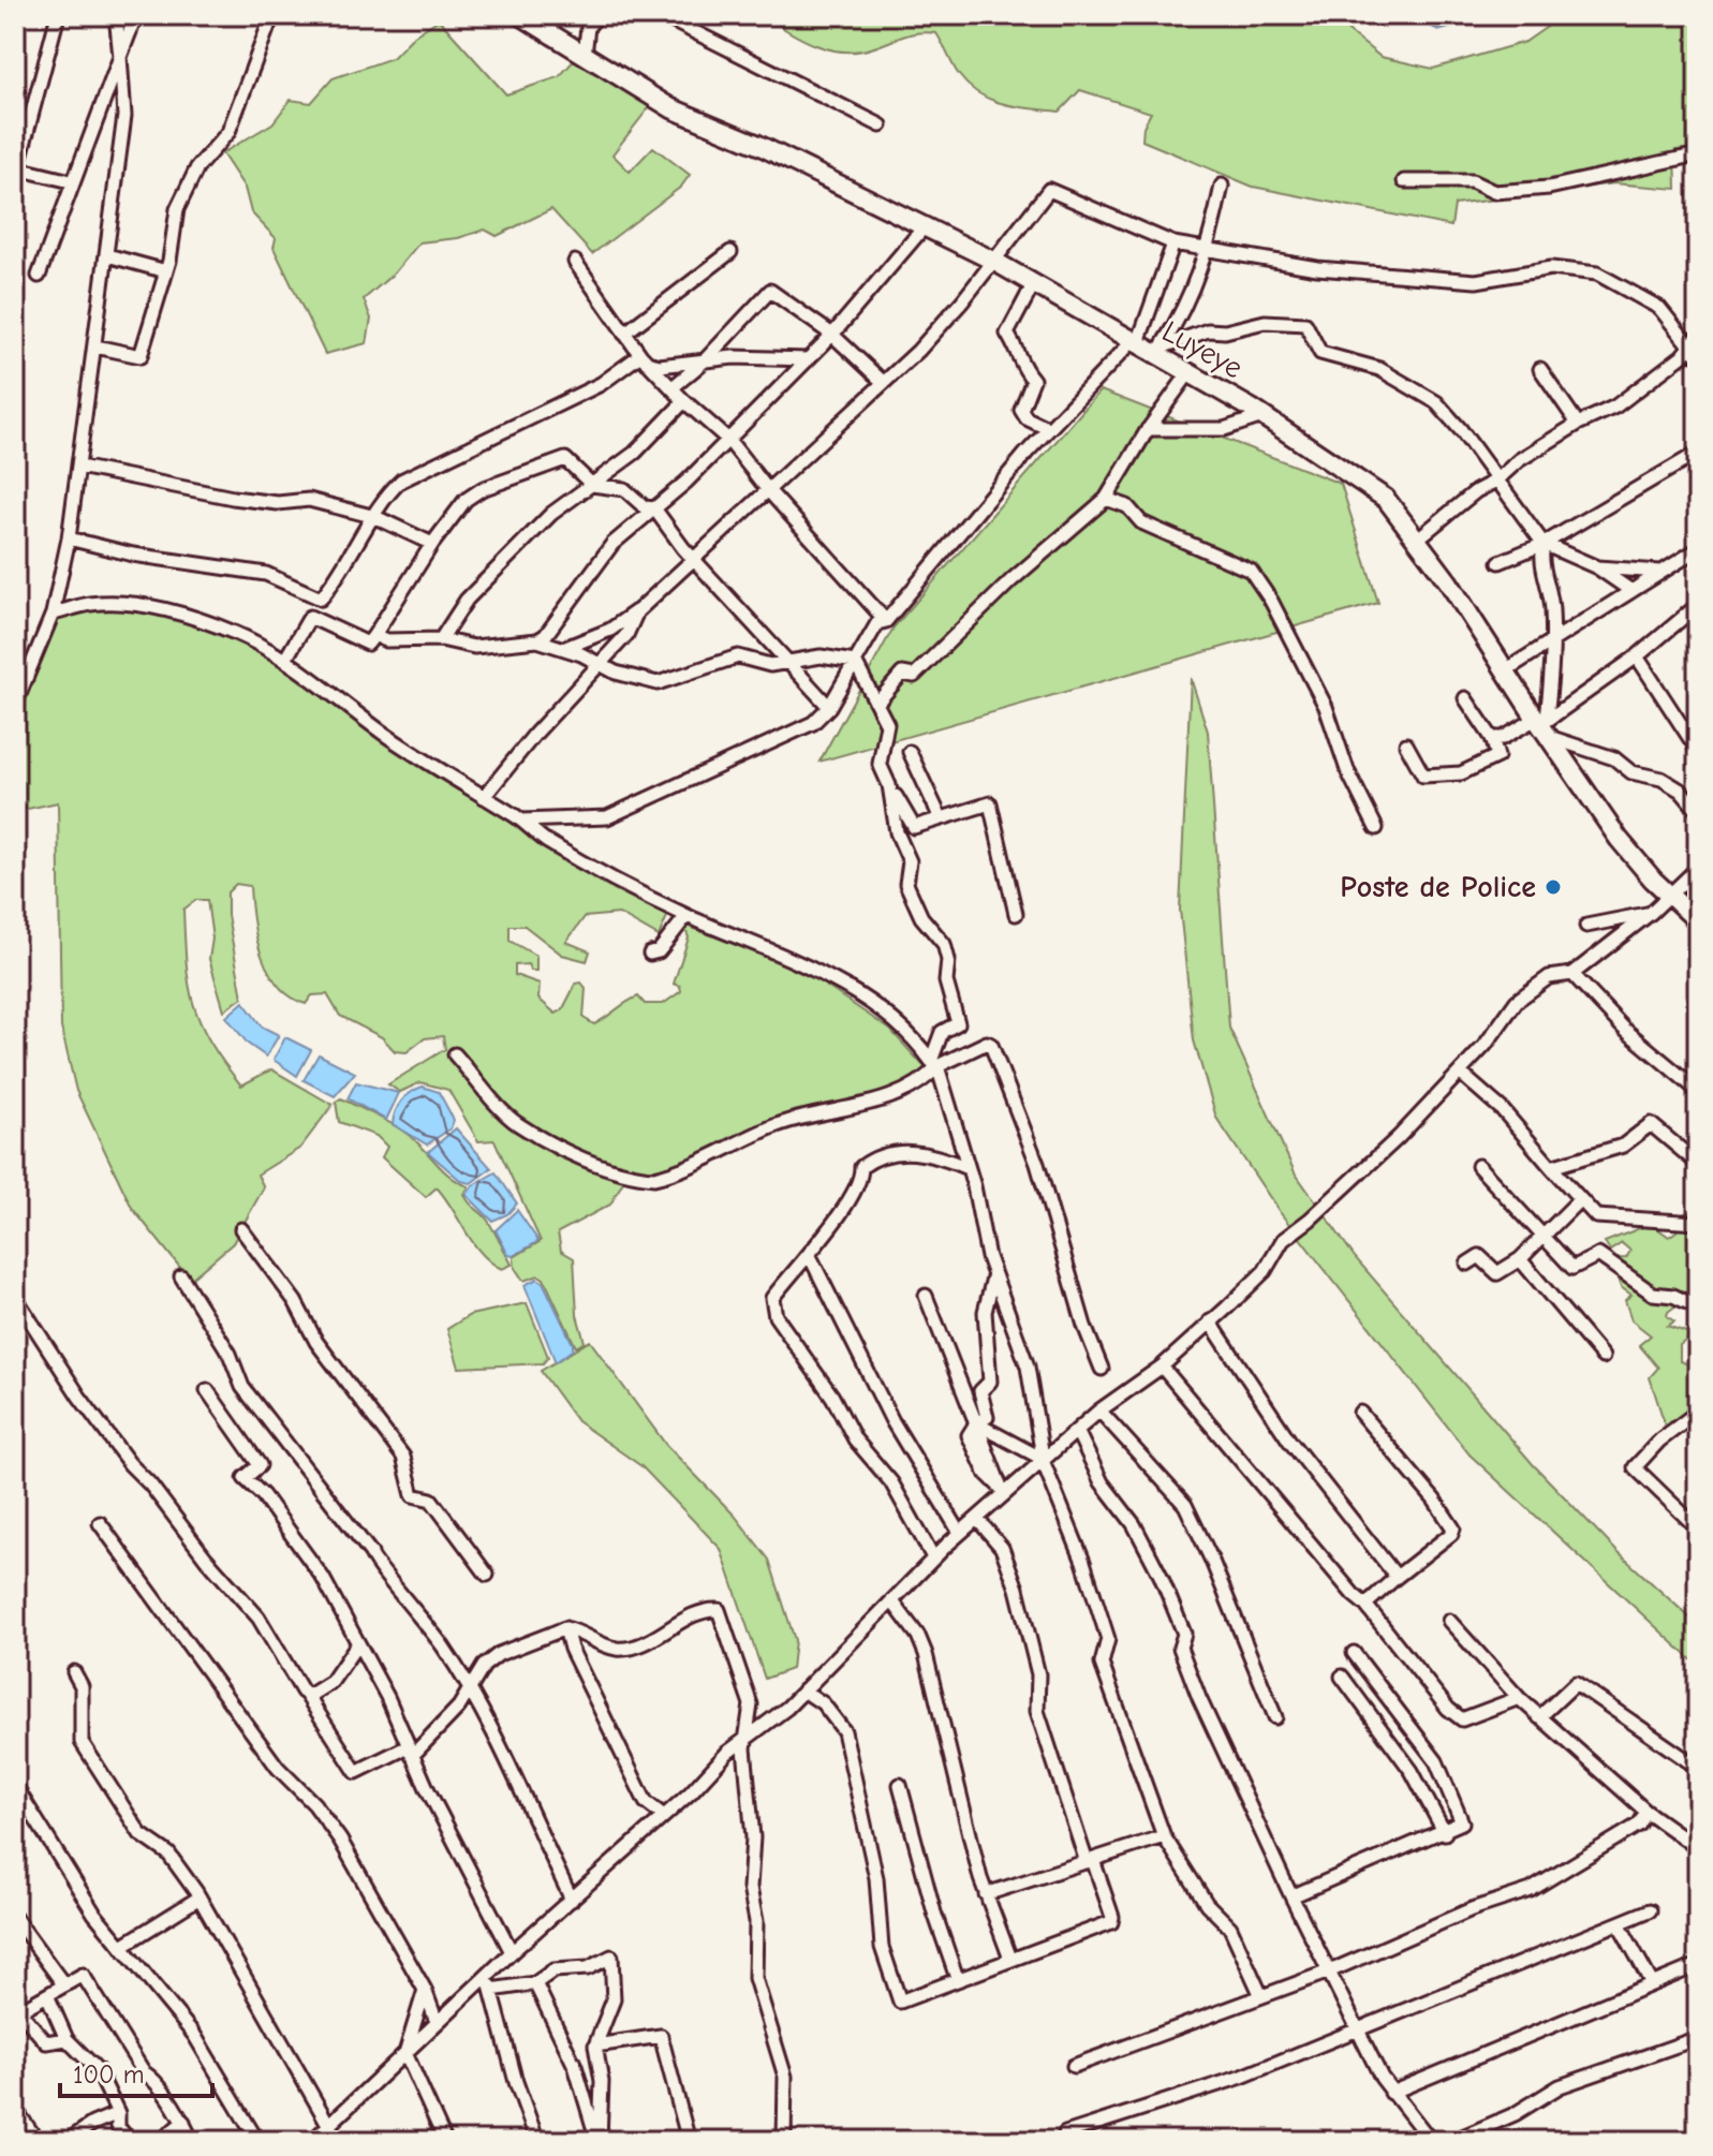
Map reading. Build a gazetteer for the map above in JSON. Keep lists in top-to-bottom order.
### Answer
{
  "streets": {
    "street": ["Luyeye"]
  },
  "places": ["Poste de Police"],
  "scale_bar": "100 m"
}
